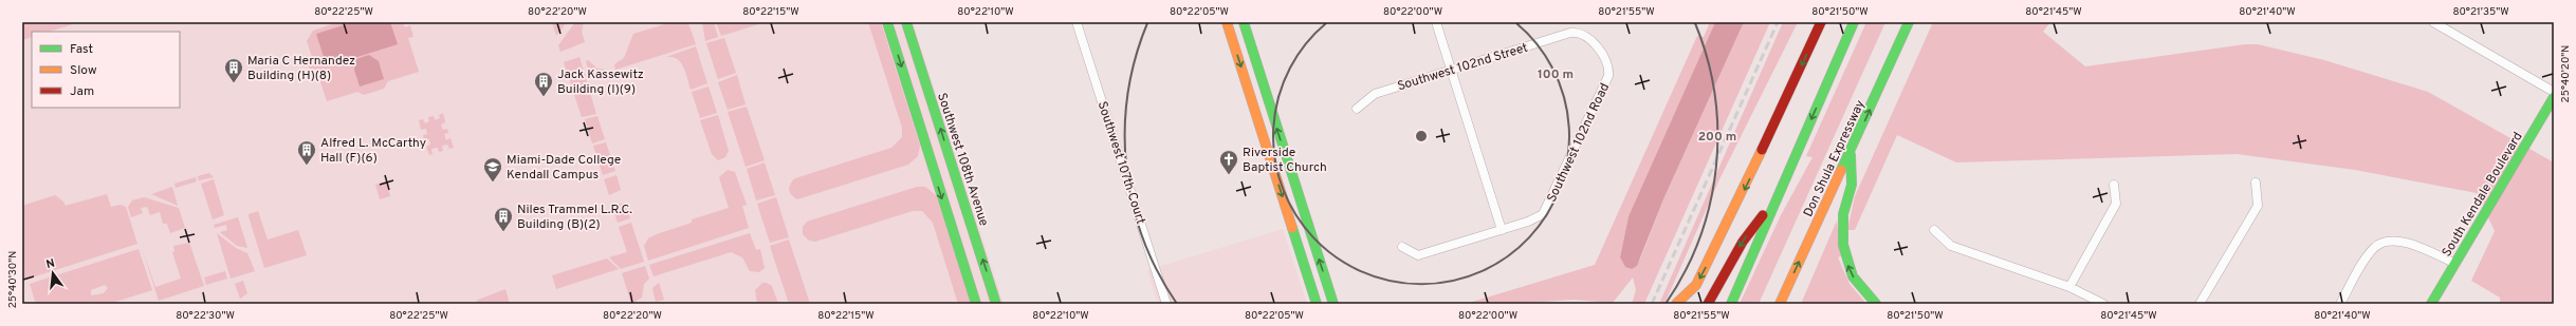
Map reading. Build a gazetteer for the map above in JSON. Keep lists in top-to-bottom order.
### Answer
{
  "streets": {
    "main road": ["Don Shula Expressway", "Southwest 108th Avenue", "South Kendale Boulevard"],
    "street": ["Southwest 102nd Street", "Southwest 102nd Road", "Southwest 107th Court"]
  },
  "crossings": [
    ["Southwest 102nd Street", "Southwest 102nd Road"]
  ],
  "places": {
    "building": [
      "Maria C Hernandez Building (H)(8)",
      "Jack Kassewitz Building (I)(9)",
      "Alfred L. McCarthy Hall (F)(6)",
      "Niles Trammel L.R.C. Building (B)(2)"
    ],
    "church": ["Riverside Baptist Church"],
    "school or university": ["Miami-Dade College Kendall Campus"]
  },
  "legend": ["Fast", "Slow", "Jam"],
  "north": "top",
  "coordinates": [
    "80°22'25\"W",
    "80°22'20\"W",
    "80°22'15\"W",
    "80°22'10\"W",
    "80°22'05\"W",
    "80°22'00\"W",
    "80°21'55\"W",
    "80°21'50\"W",
    "80°21'45\"W",
    "80°21'40\"W",
    "80°21'35\"W",
    "25°40'20\"N",
    "25°40'30\"N",
    "80°22'30\"W"
  ],
  "rings": ["100 m", "200 m"]
}
